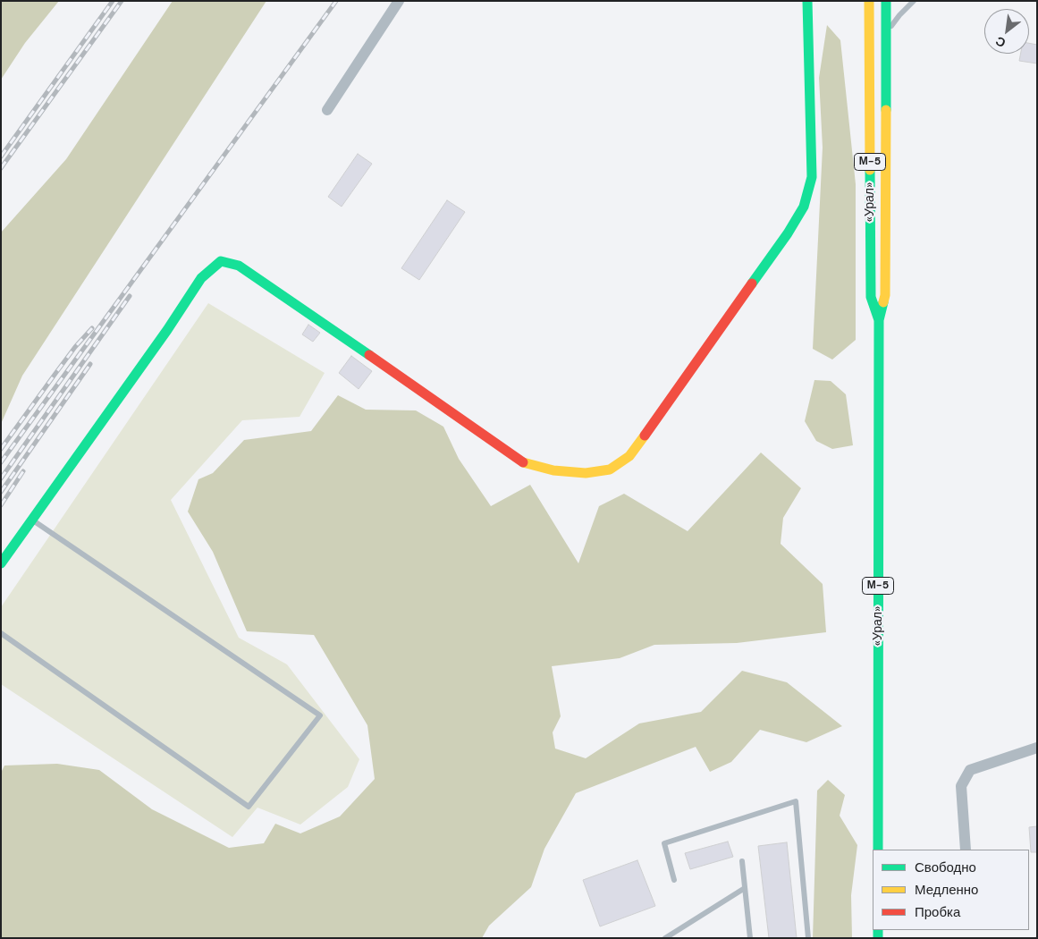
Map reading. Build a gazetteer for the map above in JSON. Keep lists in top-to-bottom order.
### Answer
{
  "streets": {
    "main road": ["М-5", "«Урал»"]
  },
  "legend": ["Свободно", "Медленно", "Пробка"],
  "north": "bottom left"
}
